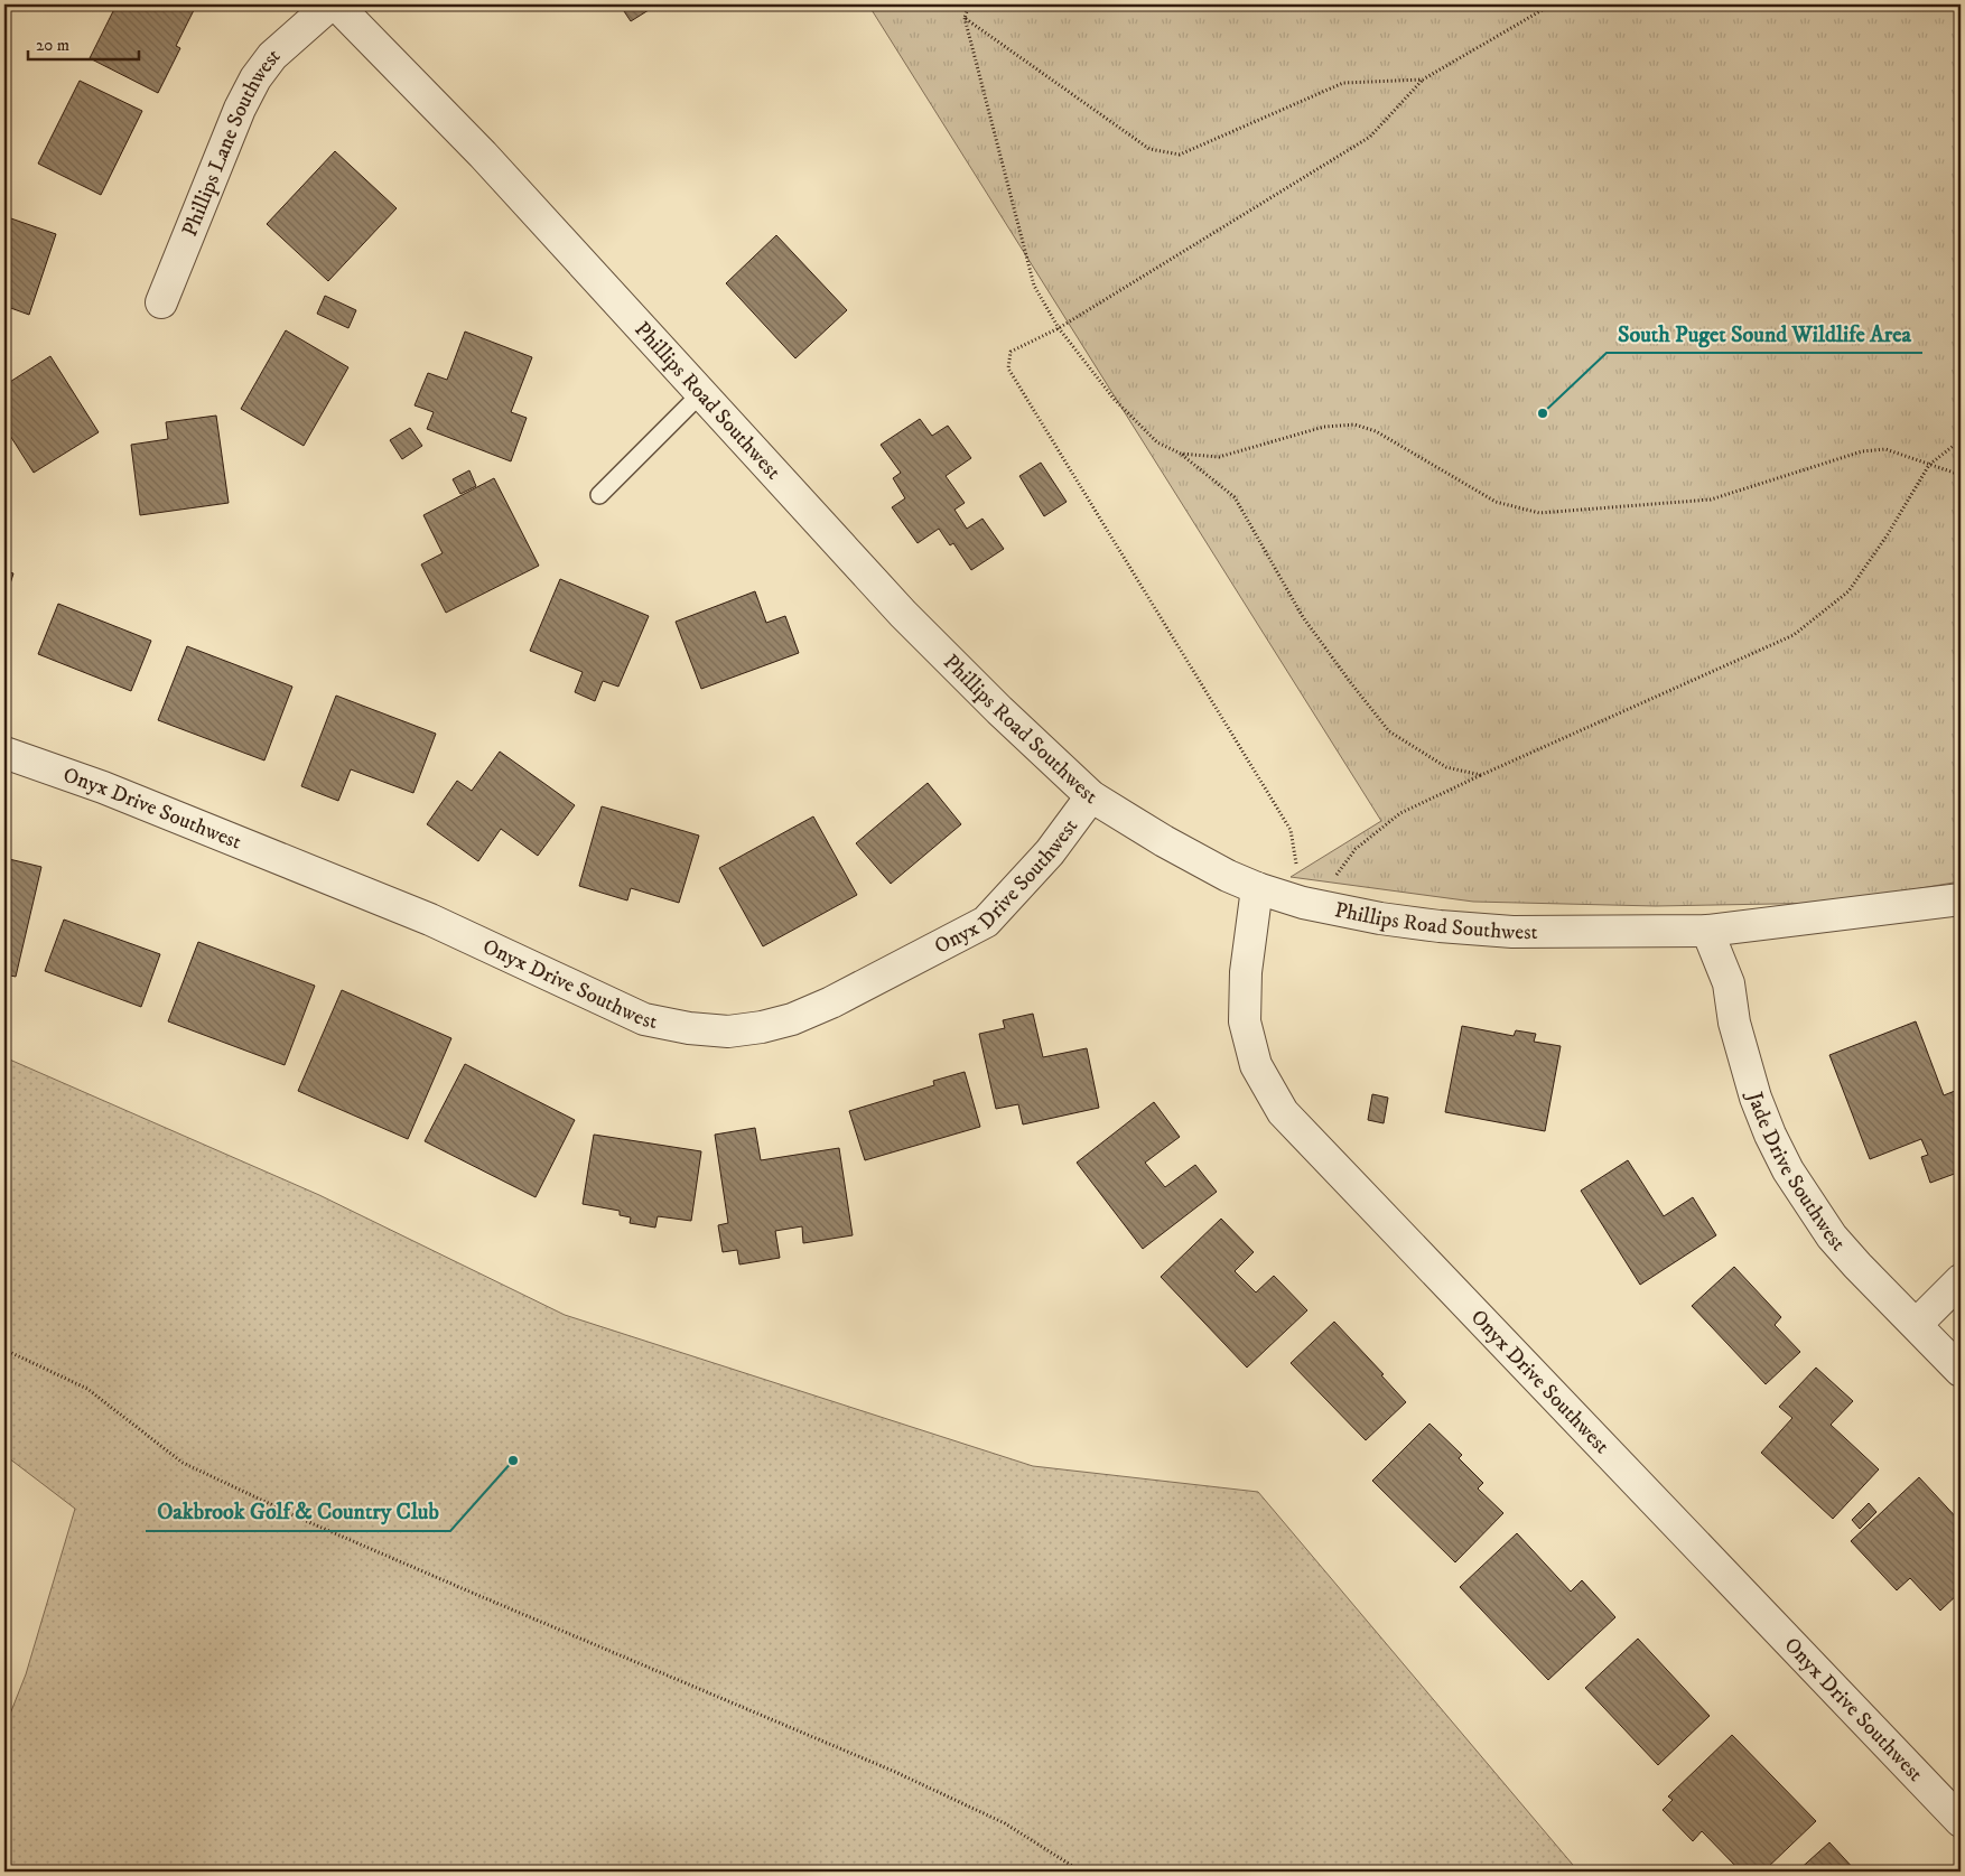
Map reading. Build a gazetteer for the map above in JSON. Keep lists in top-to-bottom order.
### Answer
{
  "streets": {
    "street": [
      "Phillips Lane Southwest",
      "Phillips Road Southwest",
      "Onyx Drive Southwest",
      "Jade Drive Southwest"
    ]
  },
  "crossings": [
    ["Phillips Road Southwest", "Onyx Drive Southwest"],
    ["Phillips Road Southwest", "Jade Drive Southwest"]
  ],
  "places": ["South Puget Sound Wildlife Area", "Oakbrook Golf & Country Club"],
  "scale_bar": "20 m"
}
